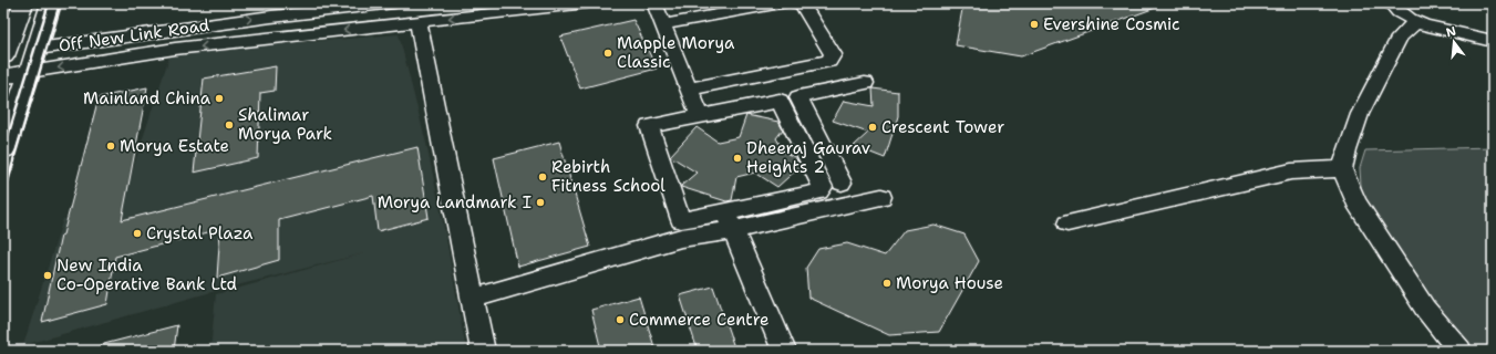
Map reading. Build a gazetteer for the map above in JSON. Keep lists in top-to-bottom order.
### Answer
{
  "streets": {
    "main road": ["Off New Link Road"]
  },
  "one_way": ["Off New Link Road"],
  "places": [
    "Evershine Cosmic",
    "Mapple Morya Classic",
    "Mainland China",
    "Shalimar Morya Park",
    "Crescent Tower",
    "Morya Estate",
    "Dheeraj Gaurav Heights 2",
    "Rebirth Fitness School",
    "Morya Landmark I",
    "Crystal Plaza",
    "New India Co-Operative Bank Ltd",
    "Morya House",
    "Commerce Centre"
  ],
  "north": "top"
}
